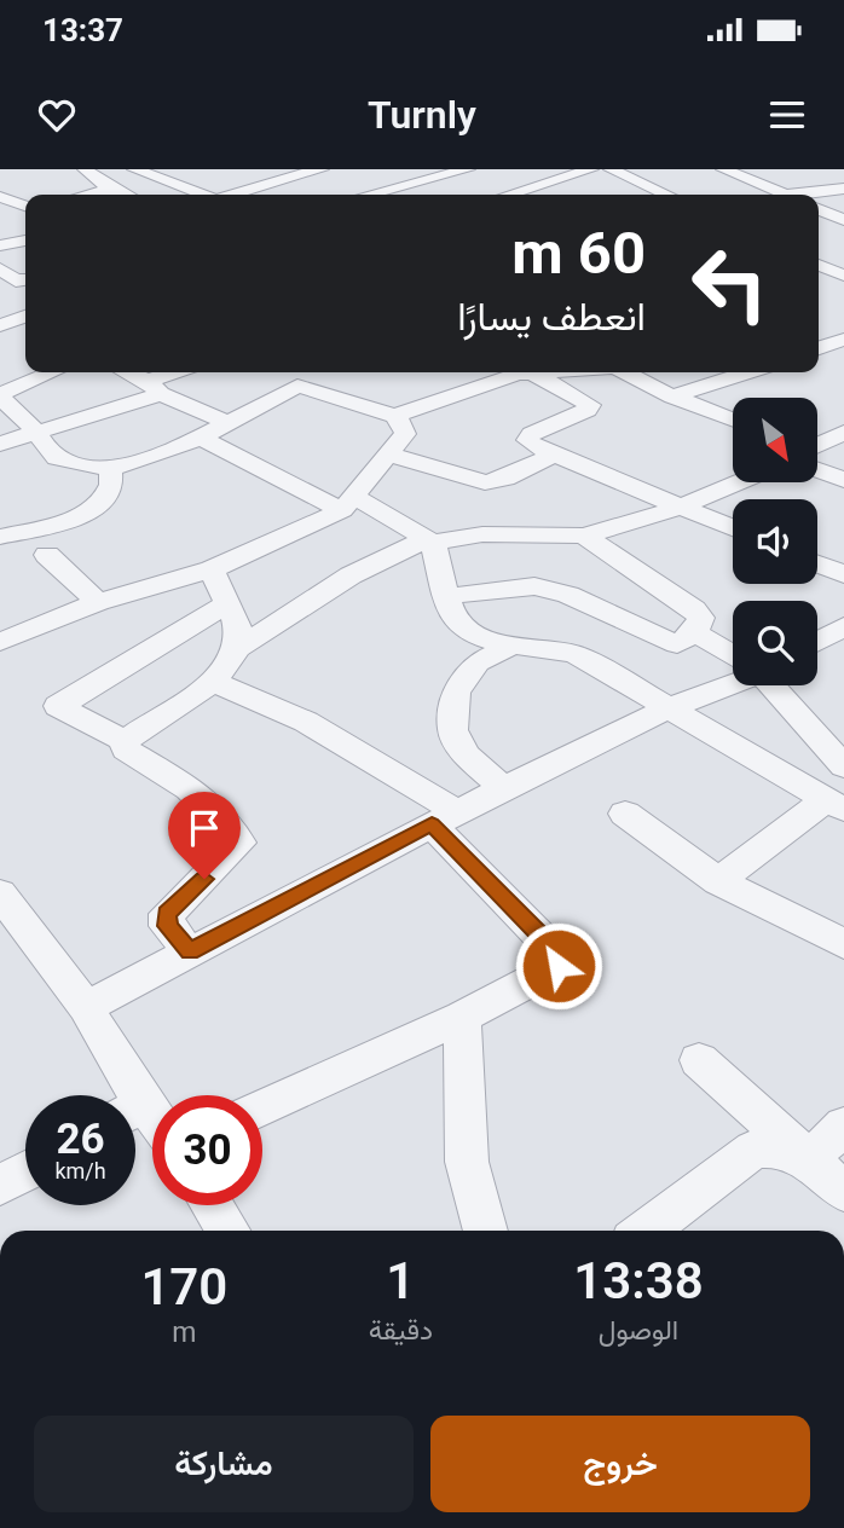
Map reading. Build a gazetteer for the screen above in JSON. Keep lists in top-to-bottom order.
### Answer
{
  "north": "bottom right",
  "page": {
    "status": "13:37",
    "header": "Turnly",
    "turn": ["60 m", "انعطف يسارًا"],
    "speed": "26 km/h",
    "limit": "30",
    "eta": [
      "13:38",
      "الوصول",
      "1",
      "دقيقة",
      "170",
      "m"
    ],
    "buttons": ["خروج", "مشاركة"]
  }
}
